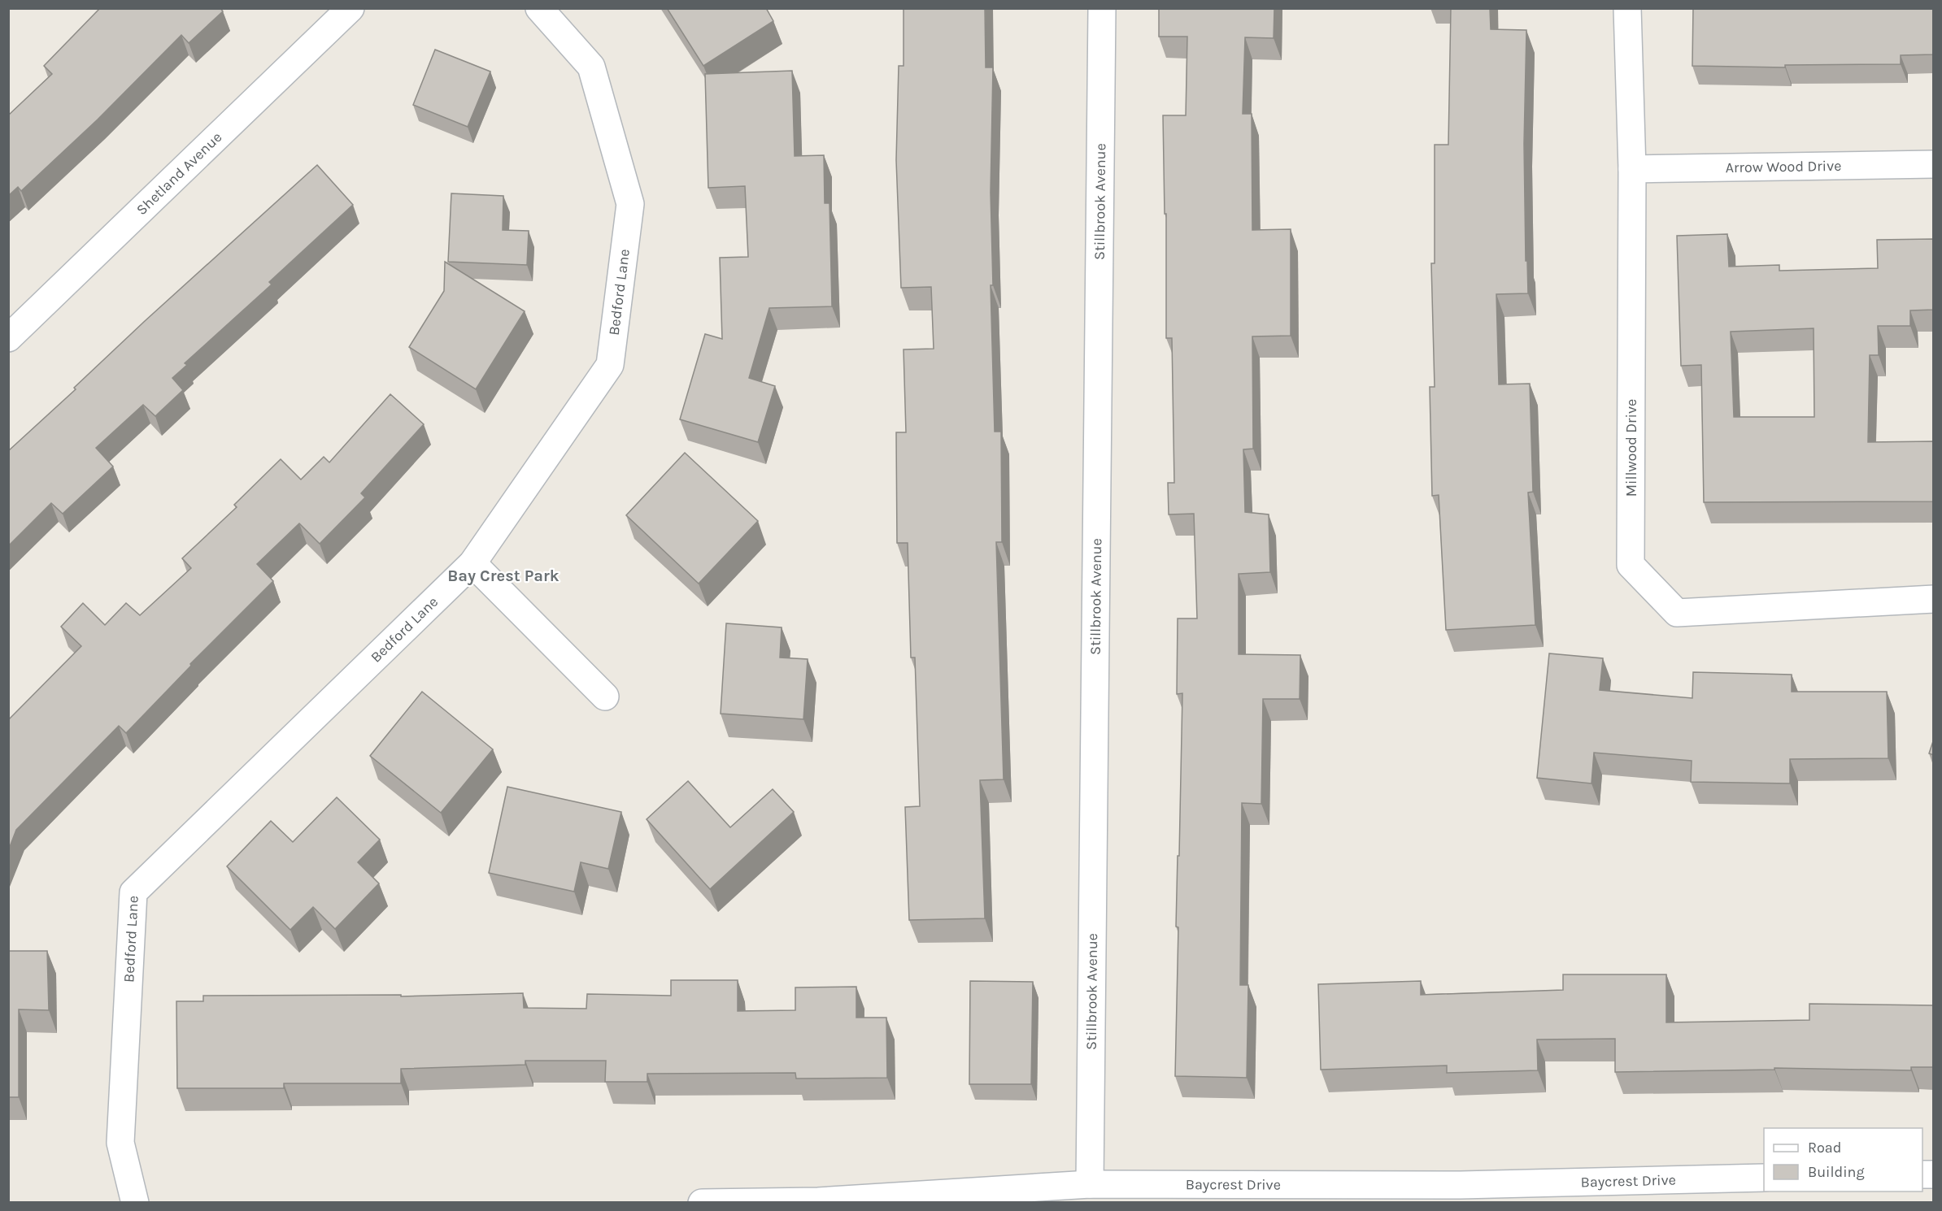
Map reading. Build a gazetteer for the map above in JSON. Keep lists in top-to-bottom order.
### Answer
{
  "streets": {
    "street": [
      "Arrow Wood Drive",
      "Shetland Avenue",
      "Stillbrook Avenue",
      "Bedford Lane",
      "Millwood Drive",
      "Baycrest Drive"
    ]
  },
  "crossings": [
    ["Arrow Wood Drive", "Millwood Drive"],
    ["Stillbrook Avenue", "Baycrest Drive"]
  ],
  "districts": ["Bay Crest Park"],
  "legend": ["Road", "Building"]
}
